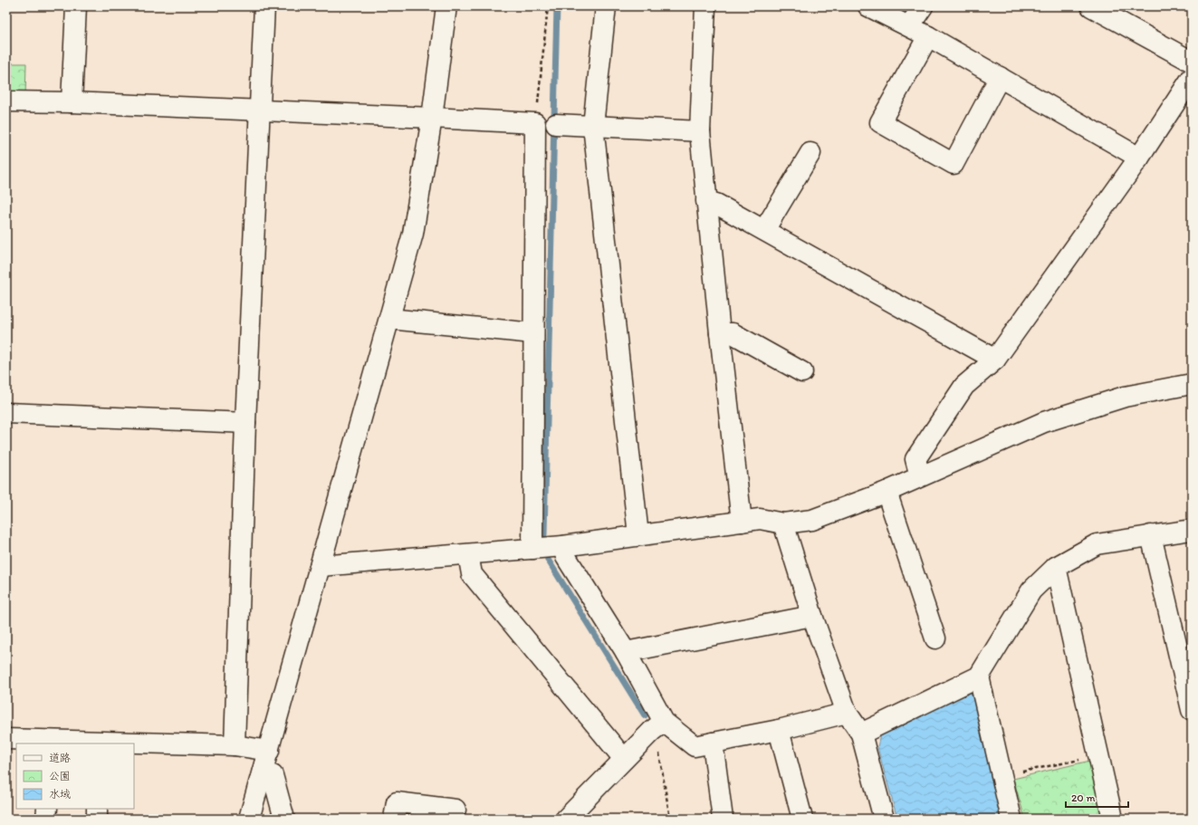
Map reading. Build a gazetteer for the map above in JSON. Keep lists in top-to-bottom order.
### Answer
{
  "legend": ["道路", "公園", "水域"],
  "scale_bar": "20 m"
}
